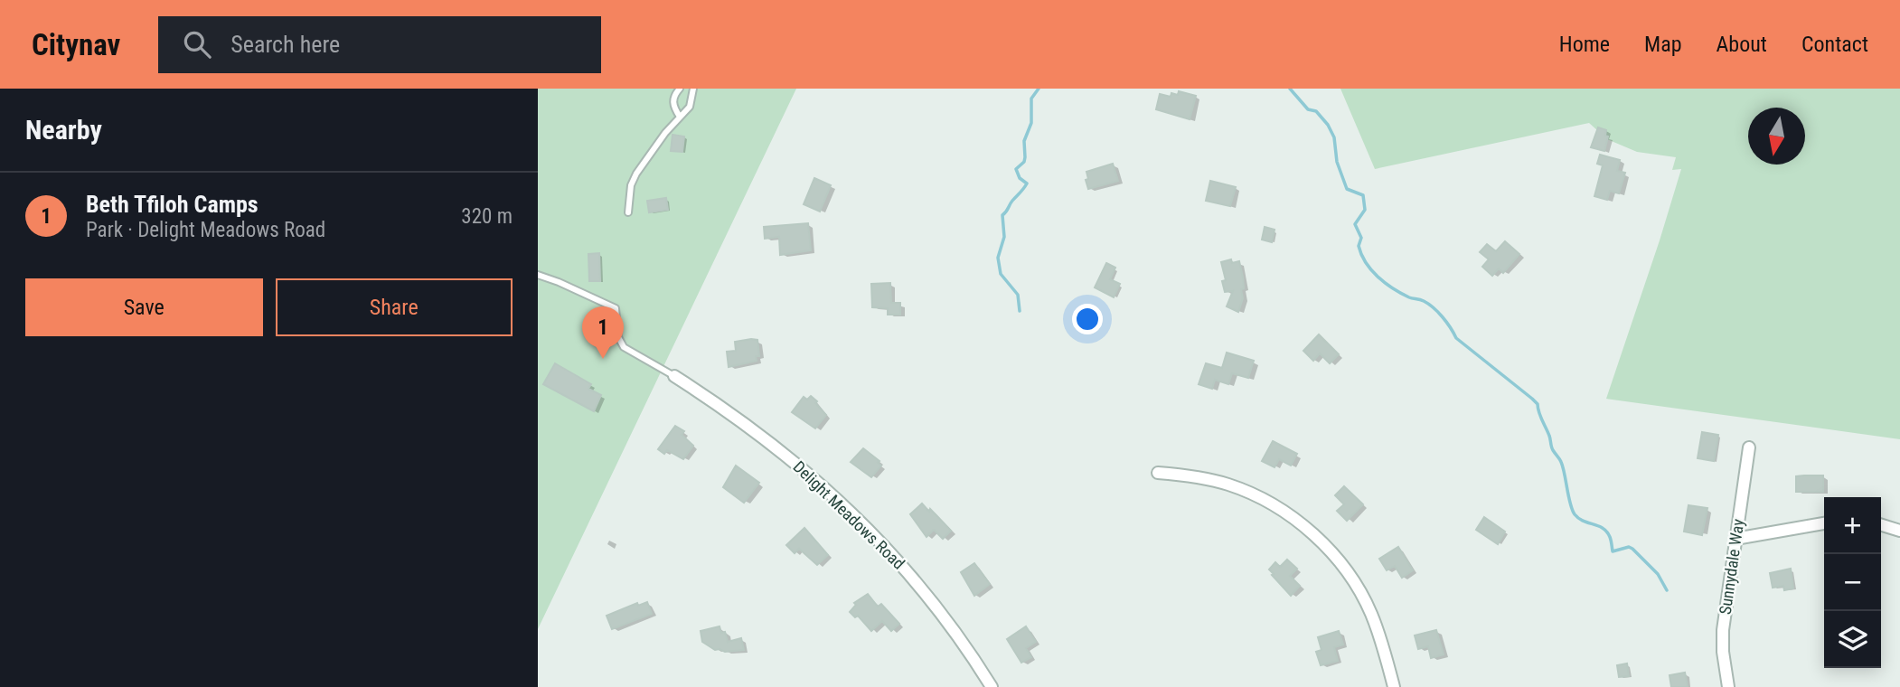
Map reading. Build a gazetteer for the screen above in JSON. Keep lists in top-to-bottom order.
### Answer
{
  "streets": {
    "street": ["Delight Meadows Road", "Sunnydale Way"]
  },
  "north": "bottom",
  "page": {
    "header": "Citynav",
    "search": "Search here",
    "nav": [
      "Home",
      "Map",
      "About",
      "Contact"
    ],
    "heading": "Nearby",
    "list": [
      {
        "mark": "1",
        "name": "Beth Tfiloh Camps",
        "note": "Park · Delight Meadows Road",
        "value": "320 m"
      }
    ],
    "buttons": ["Save", "Share"],
    "pins": "1",
    "map_buttons": ["+", "−"]
  }
}
